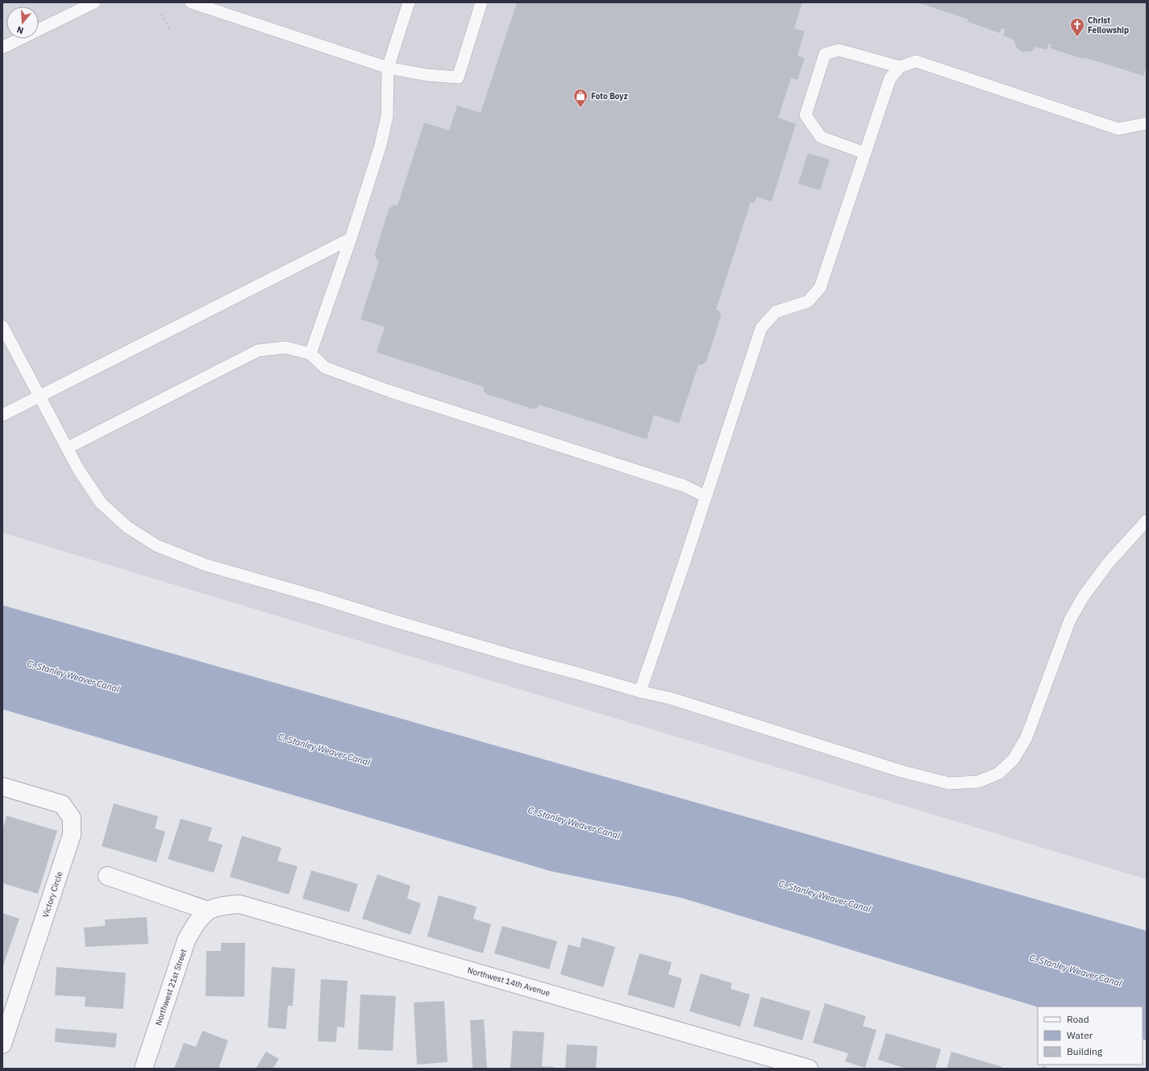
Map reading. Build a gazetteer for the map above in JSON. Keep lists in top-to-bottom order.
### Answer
{
  "streets": {
    "street": ["Victory Circle", "Northwest 14th Avenue", "Northwest 21st Street"]
  },
  "crossings": [
    ["Northwest 14th Avenue", "Northwest 21st Street"]
  ],
  "water": ["C. Stanley Weaver Canal"],
  "places": {
    "church": ["Christ Fellowship"],
    "shop": ["Foto Boyz"]
  },
  "legend": ["Road", "Water", "Building"],
  "north": "bottom"
}
